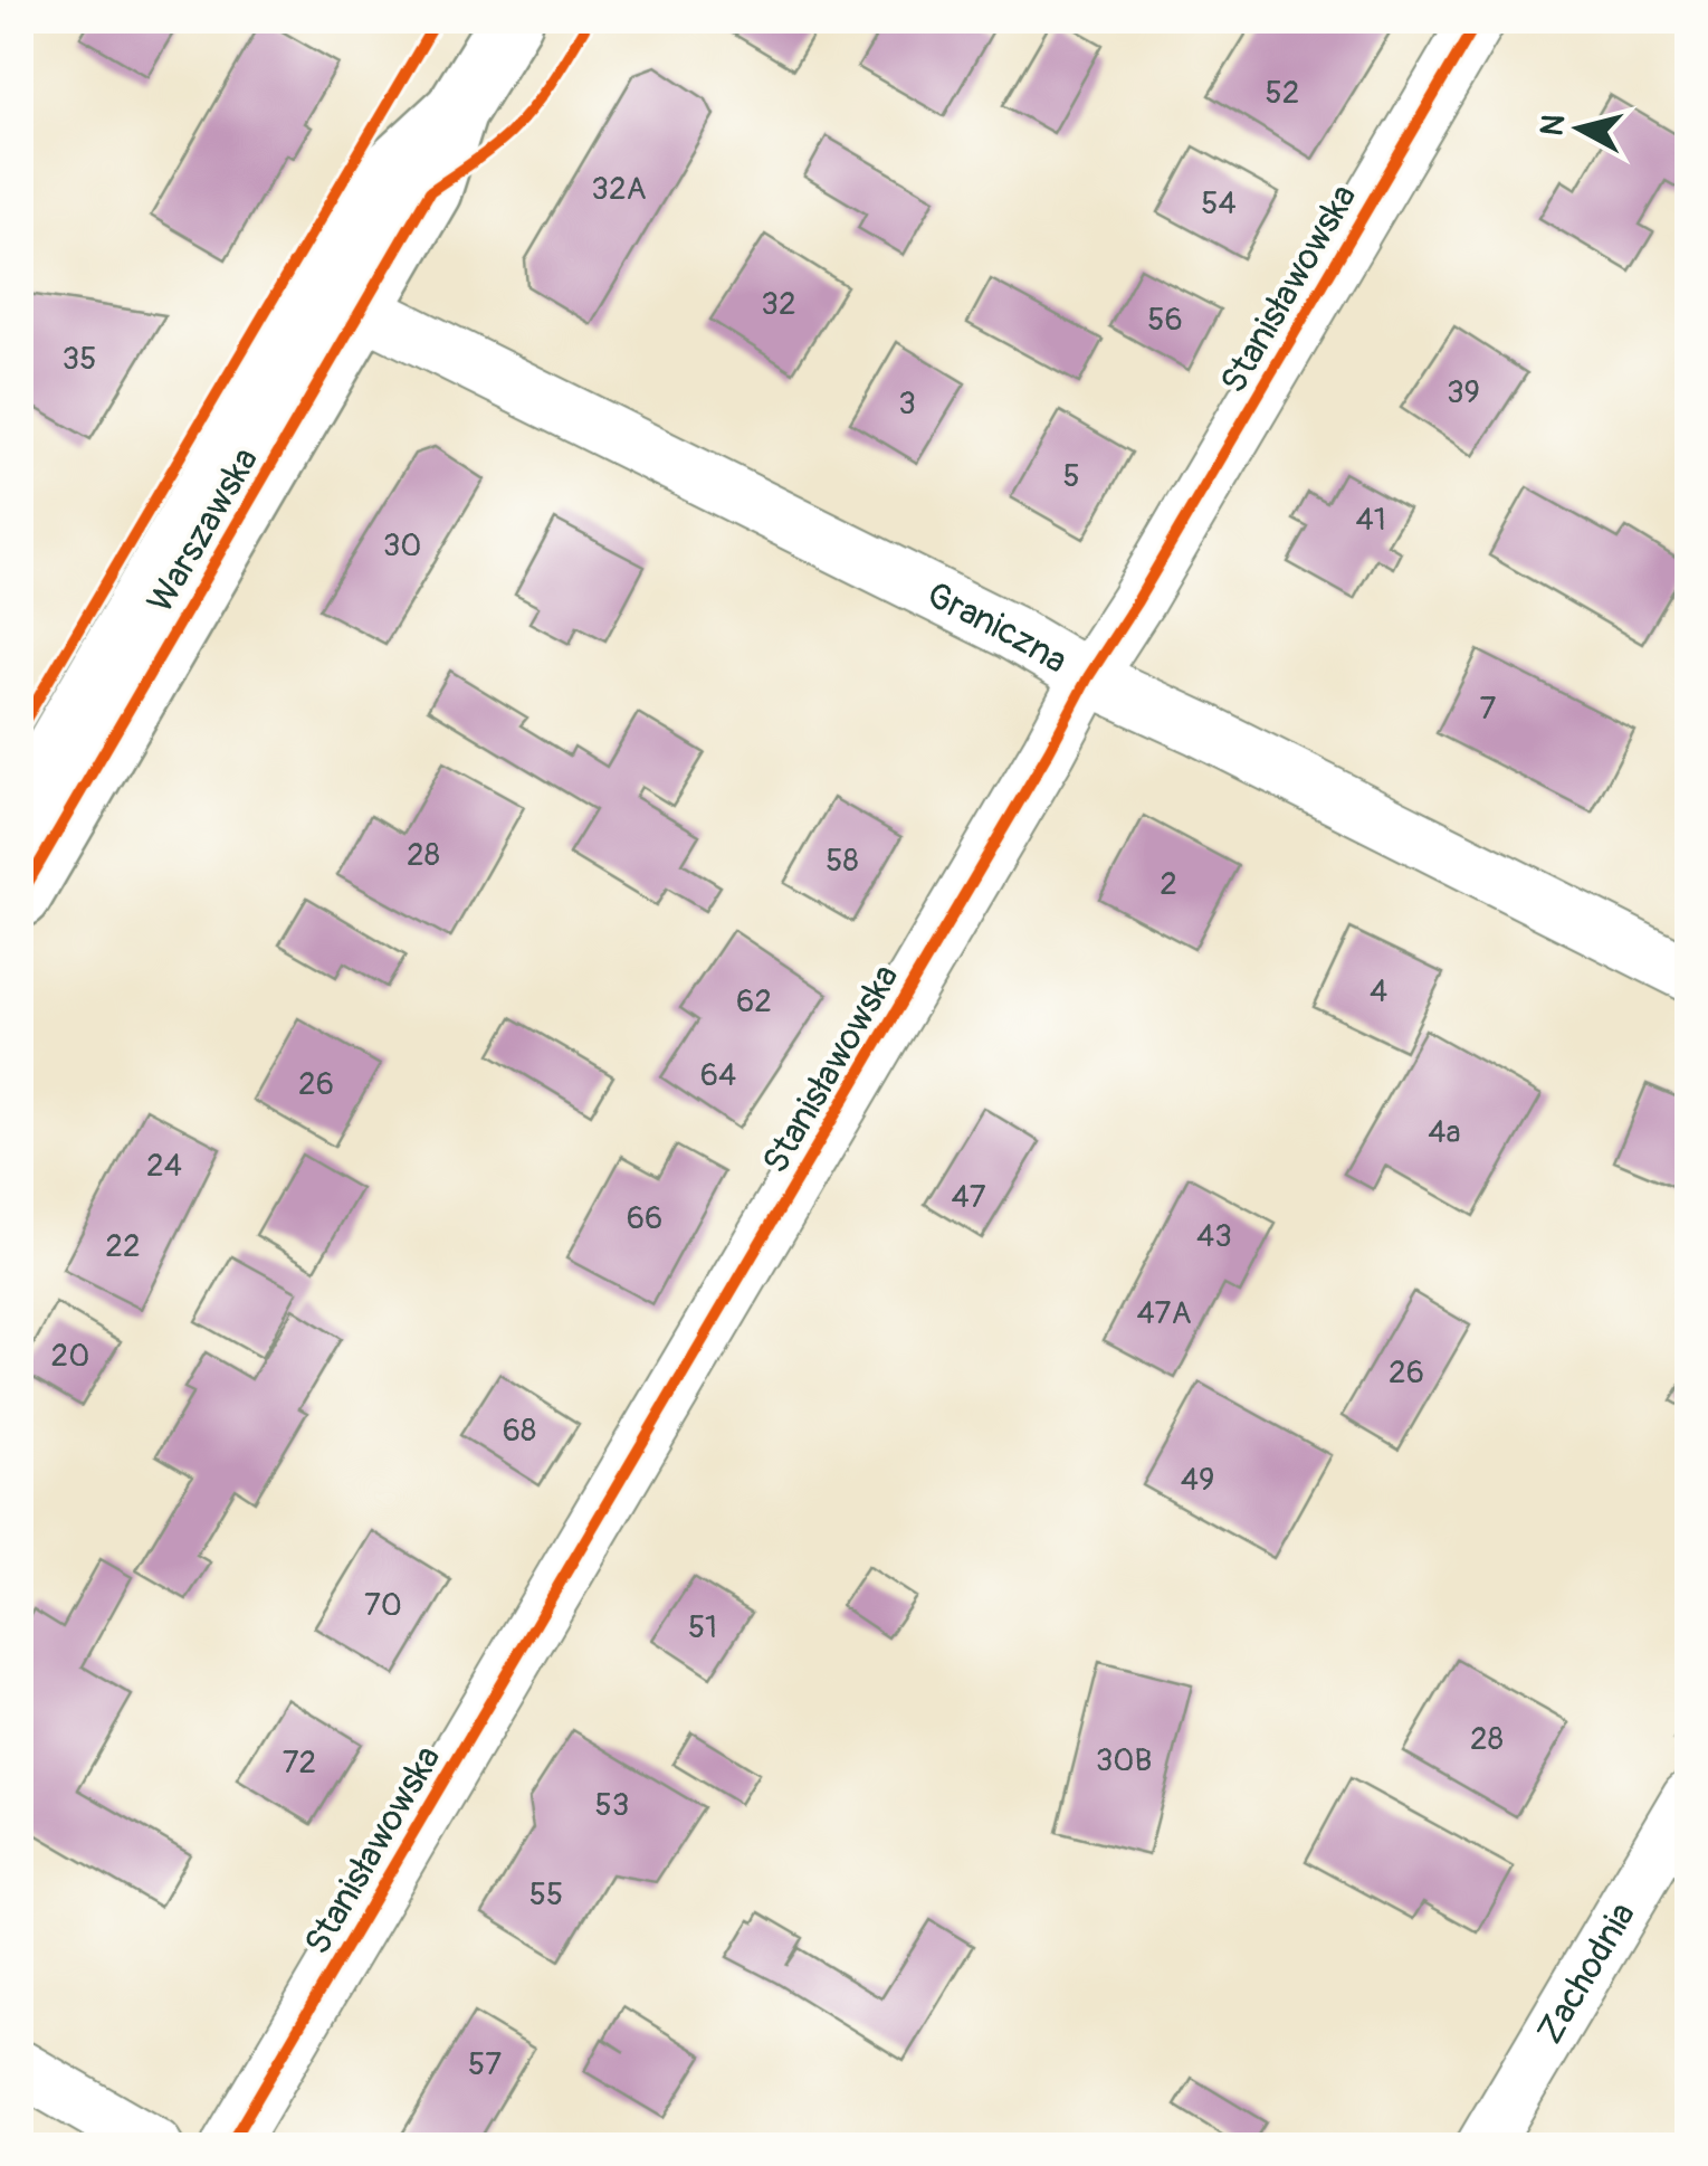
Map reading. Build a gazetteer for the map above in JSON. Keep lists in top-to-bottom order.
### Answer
{
  "streets": {
    "main road": ["Warszawska"],
    "street": ["Stanisławowska", "Graniczna", "Zachodnia"]
  },
  "crossings": [
    ["Stanisławowska", "Graniczna"],
    ["Warszawska", "Graniczna"]
  ],
  "house_numbers": [
    "52",
    "32A",
    "54",
    "32",
    "56",
    "35",
    "39",
    "3",
    "5",
    "41",
    "30",
    "7",
    "28",
    "58",
    "2",
    "4",
    "62",
    "64",
    "26",
    "4a",
    "24",
    "47",
    "66",
    "43",
    "22",
    "47A",
    "20",
    "26",
    "68",
    "49",
    "70",
    "51",
    "28",
    "30B",
    "72",
    "53",
    "55",
    "57"
  ],
  "north": "left"
}
